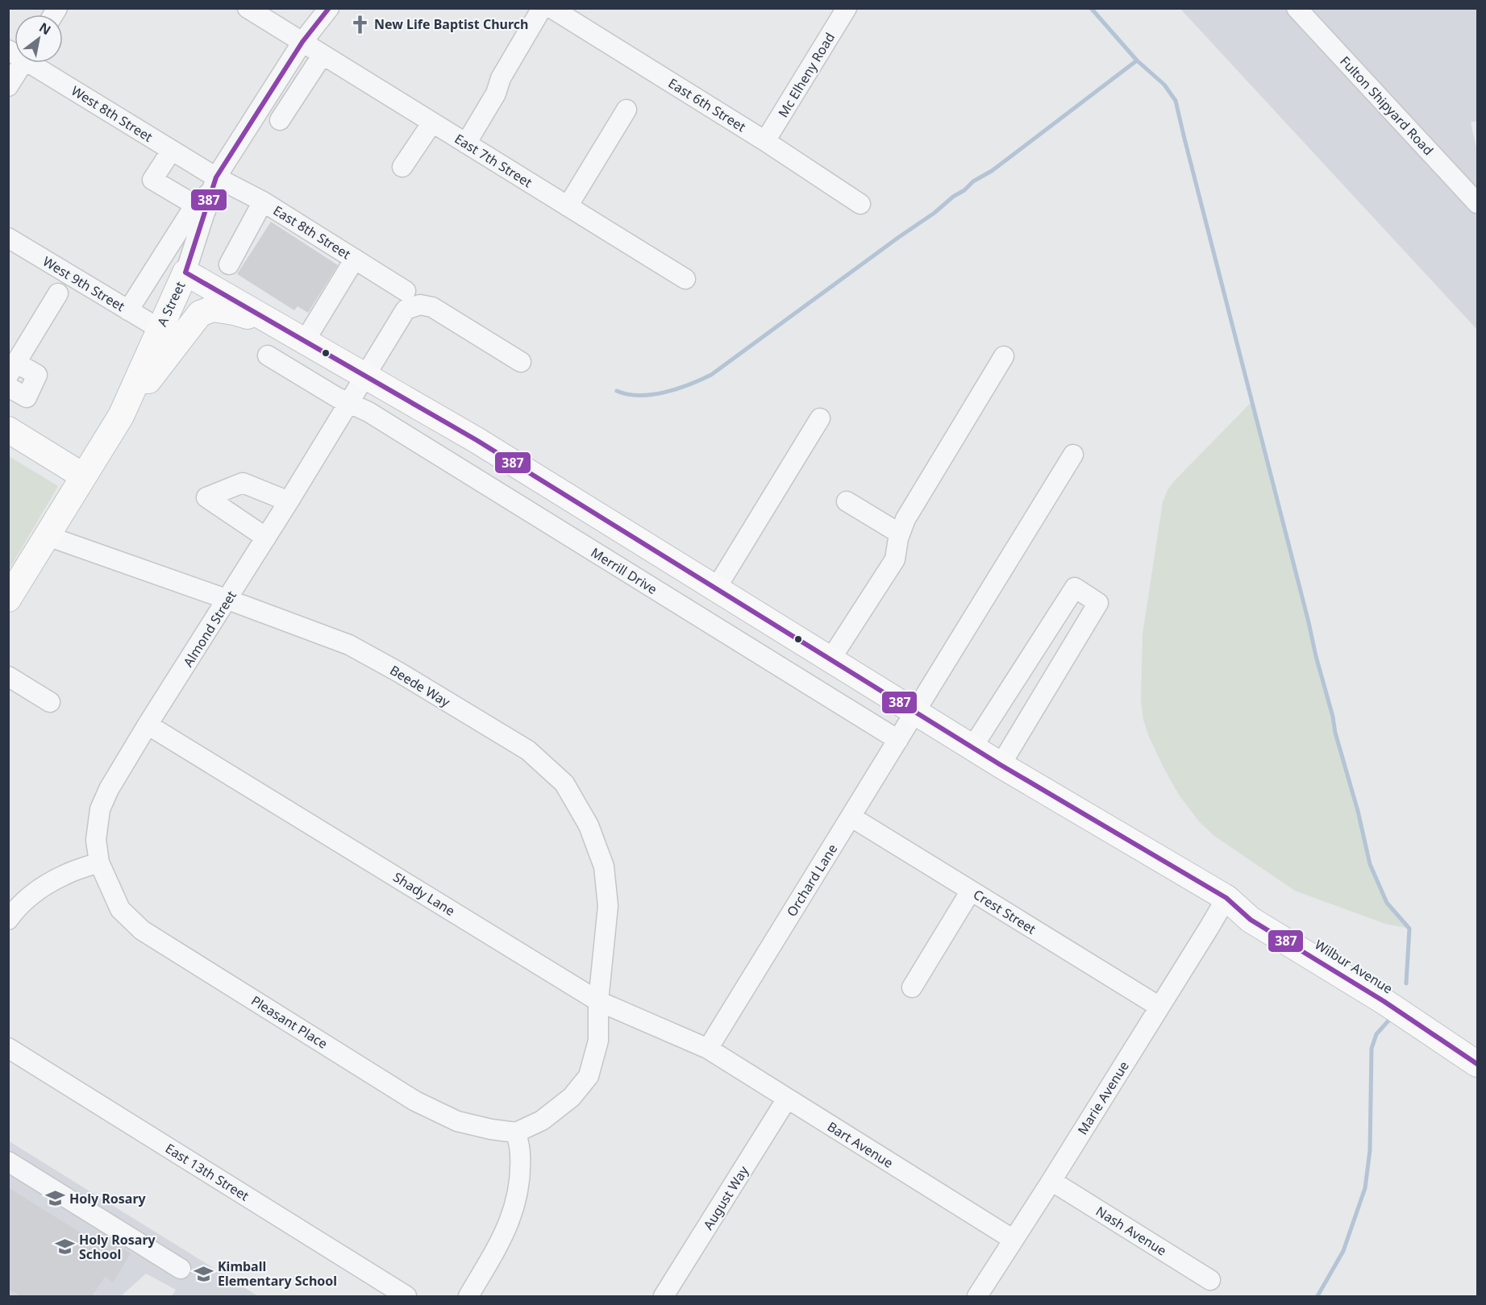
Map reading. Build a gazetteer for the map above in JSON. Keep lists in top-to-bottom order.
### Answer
{
  "streets": {
    "main road": ["A Street", "Wilbur Avenue"],
    "street": [
      "Mc Elheny Road",
      "East 6th Street",
      "Fulton Shipyard Road",
      "West 8th Street",
      "East 7th Street",
      "East 8th Street",
      "West 9th Street",
      "Merrill Drive",
      "Almond Street",
      "Beede Way",
      "Orchard Lane",
      "Shady Lane",
      "Crest Street",
      "Pleasant Place",
      "Marie Avenue",
      "Bart Avenue",
      "East 13th Street",
      "August Way",
      "Nash Avenue"
    ]
  },
  "crossings": [
    ["Mc Elheny Road", "East 6th Street"],
    ["West 8th Street", "East 8th Street"],
    ["West 8th Street", "A Street"],
    ["East 7th Street", "A Street"],
    ["East 8th Street", "A Street"],
    ["East 8th Street", "Almond Street"],
    ["West 9th Street", "A Street"],
    ["A Street", "Beede Way"],
    ["A Street", "Wilbur Avenue"],
    ["Merrill Drive", "Almond Street"],
    ["Merrill Drive", "Orchard Lane"],
    ["Almond Street", "Beede Way"],
    ["Almond Street", "Shady Lane"],
    ["Almond Street", "Wilbur Avenue"],
    ["Almond Street", "Pleasant Place"],
    ["Beede Way", "Shady Lane"],
    ["Beede Way", "Pleasant Place"],
    ["Orchard Lane", "Shady Lane"],
    ["Orchard Lane", "Crest Street"],
    ["Orchard Lane", "Wilbur Avenue"],
    ["Orchard Lane", "Bart Avenue"],
    ["Shady Lane", "Bart Avenue"],
    ["Crest Street", "Marie Avenue"],
    ["Wilbur Avenue", "Marie Avenue"],
    ["Marie Avenue", "Bart Avenue"],
    ["Marie Avenue", "Nash Avenue"],
    ["Bart Avenue", "August Way"]
  ],
  "places": {
    "church": ["New Life Baptist Church"],
    "school or university": ["Holy Rosary", "Holy Rosary School", "Kimball Elementary School"]
  },
  "lines": ["transit line 387"],
  "north": "top right"
}
